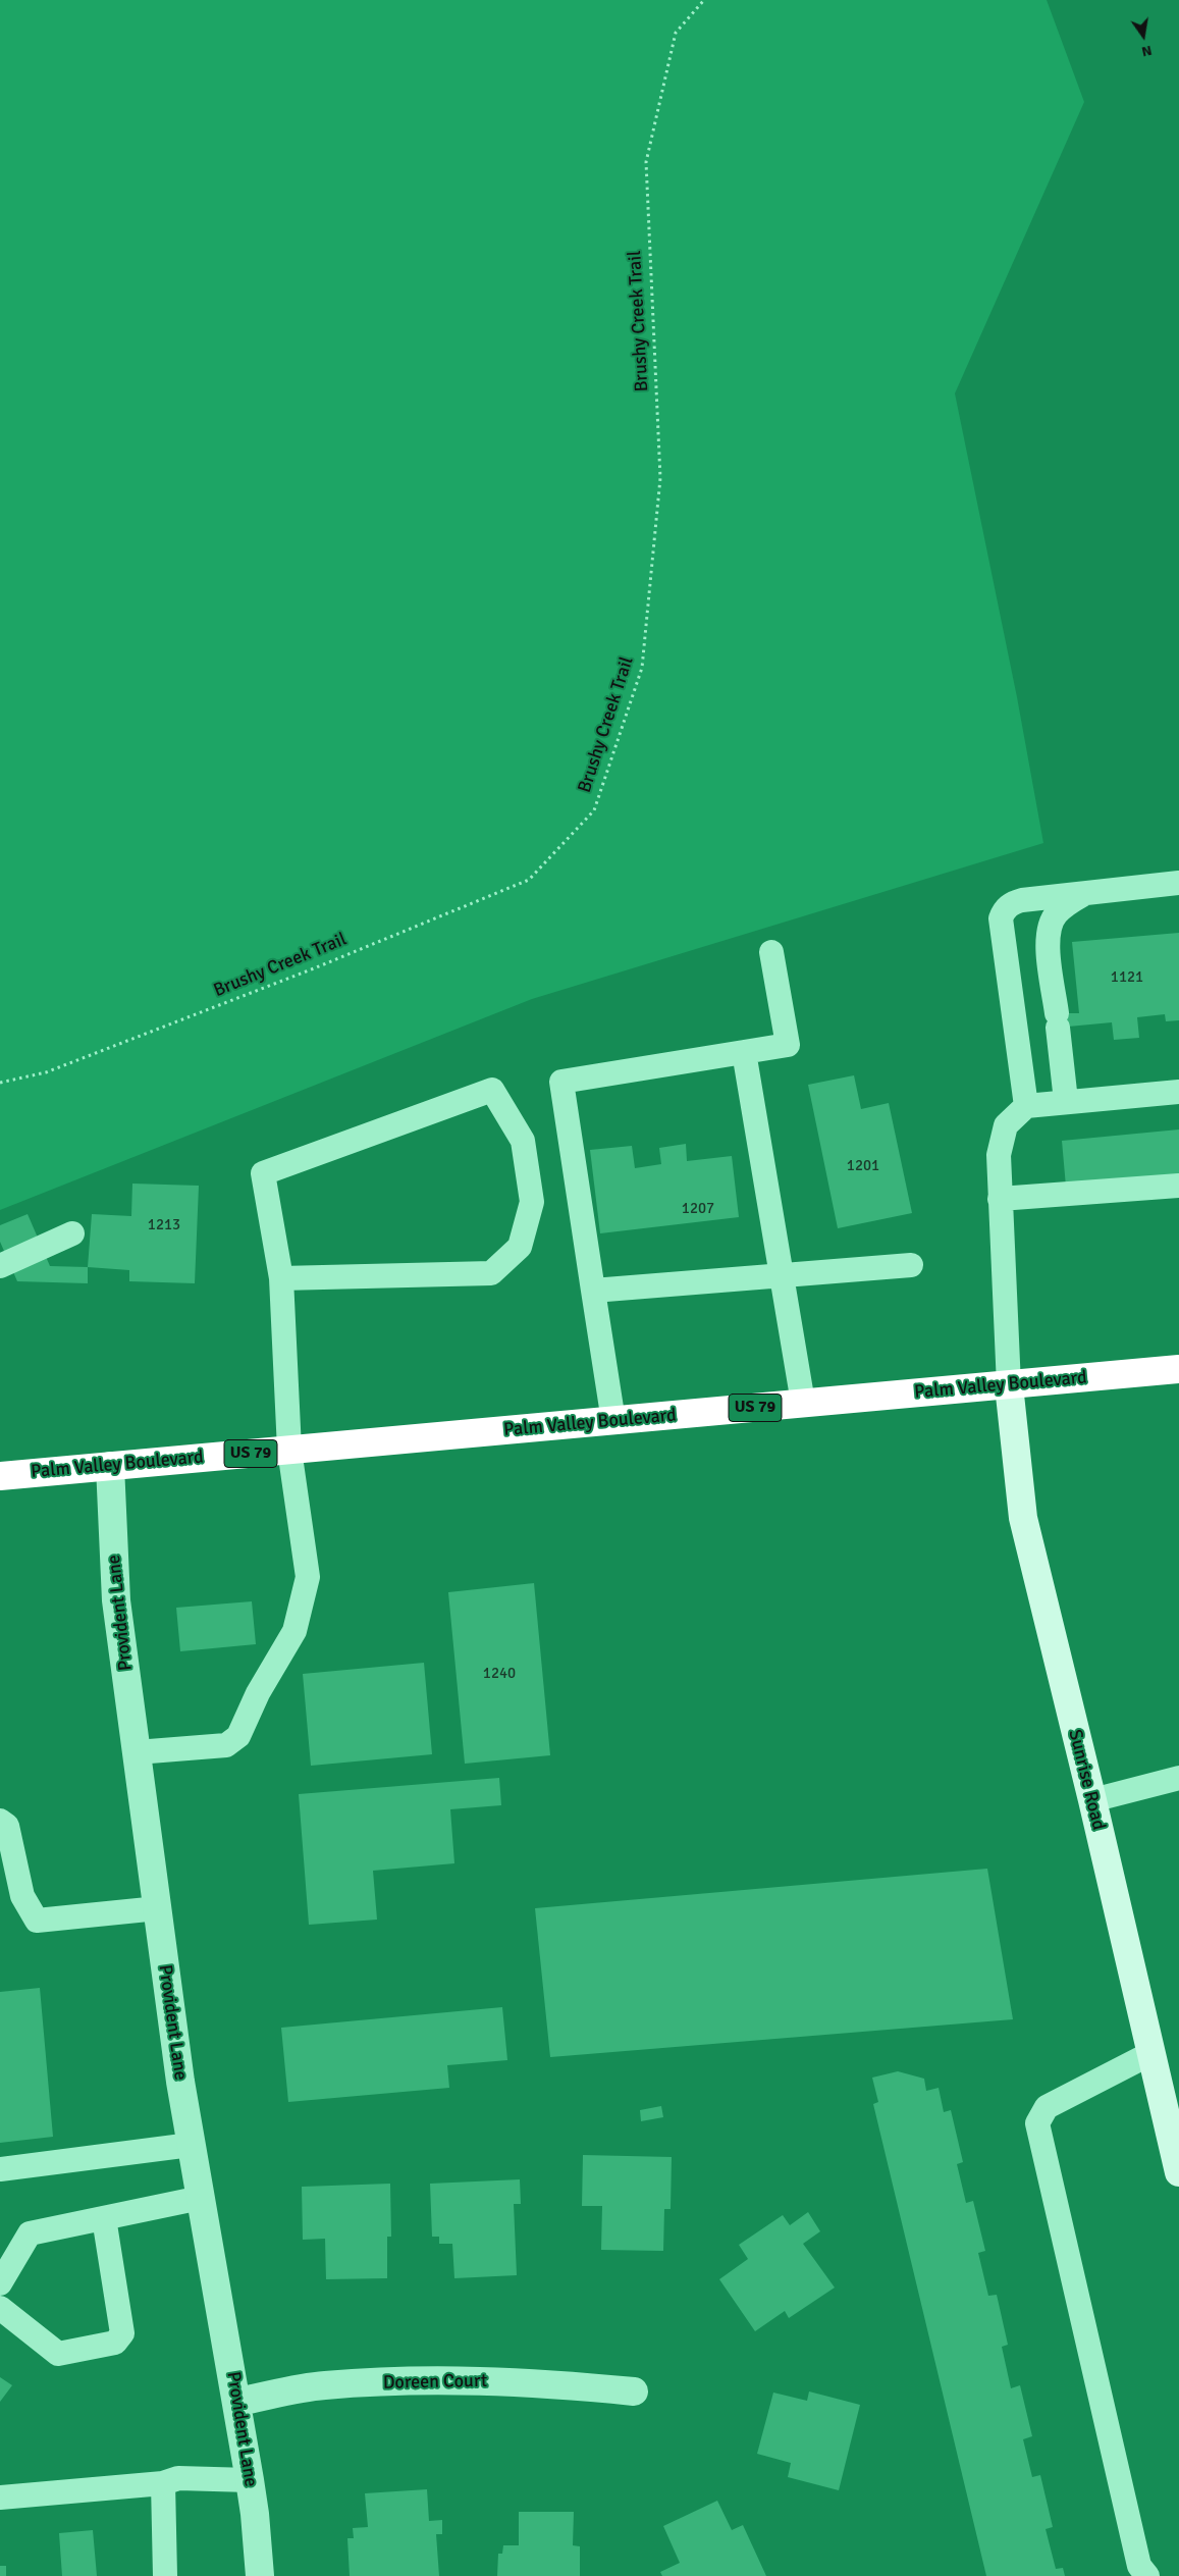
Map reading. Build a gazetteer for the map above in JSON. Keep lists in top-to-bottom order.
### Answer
{
  "streets": {
    "highway": ["Palm Valley Boulevard", "US 79"],
    "main road": ["Sunrise Road"],
    "street": ["Provident Lane", "Doreen Court"],
    "path": ["Brushy Creek Trail"]
  },
  "crossings": [
    ["Palm Valley Boulevard", "Provident Lane"],
    ["Palm Valley Boulevard", "Sunrise Road"],
    ["Provident Lane", "Doreen Court"]
  ],
  "house_numbers": [
    "1121",
    "1201",
    "1207",
    "1213",
    "1240"
  ],
  "north": "bottom"
}
